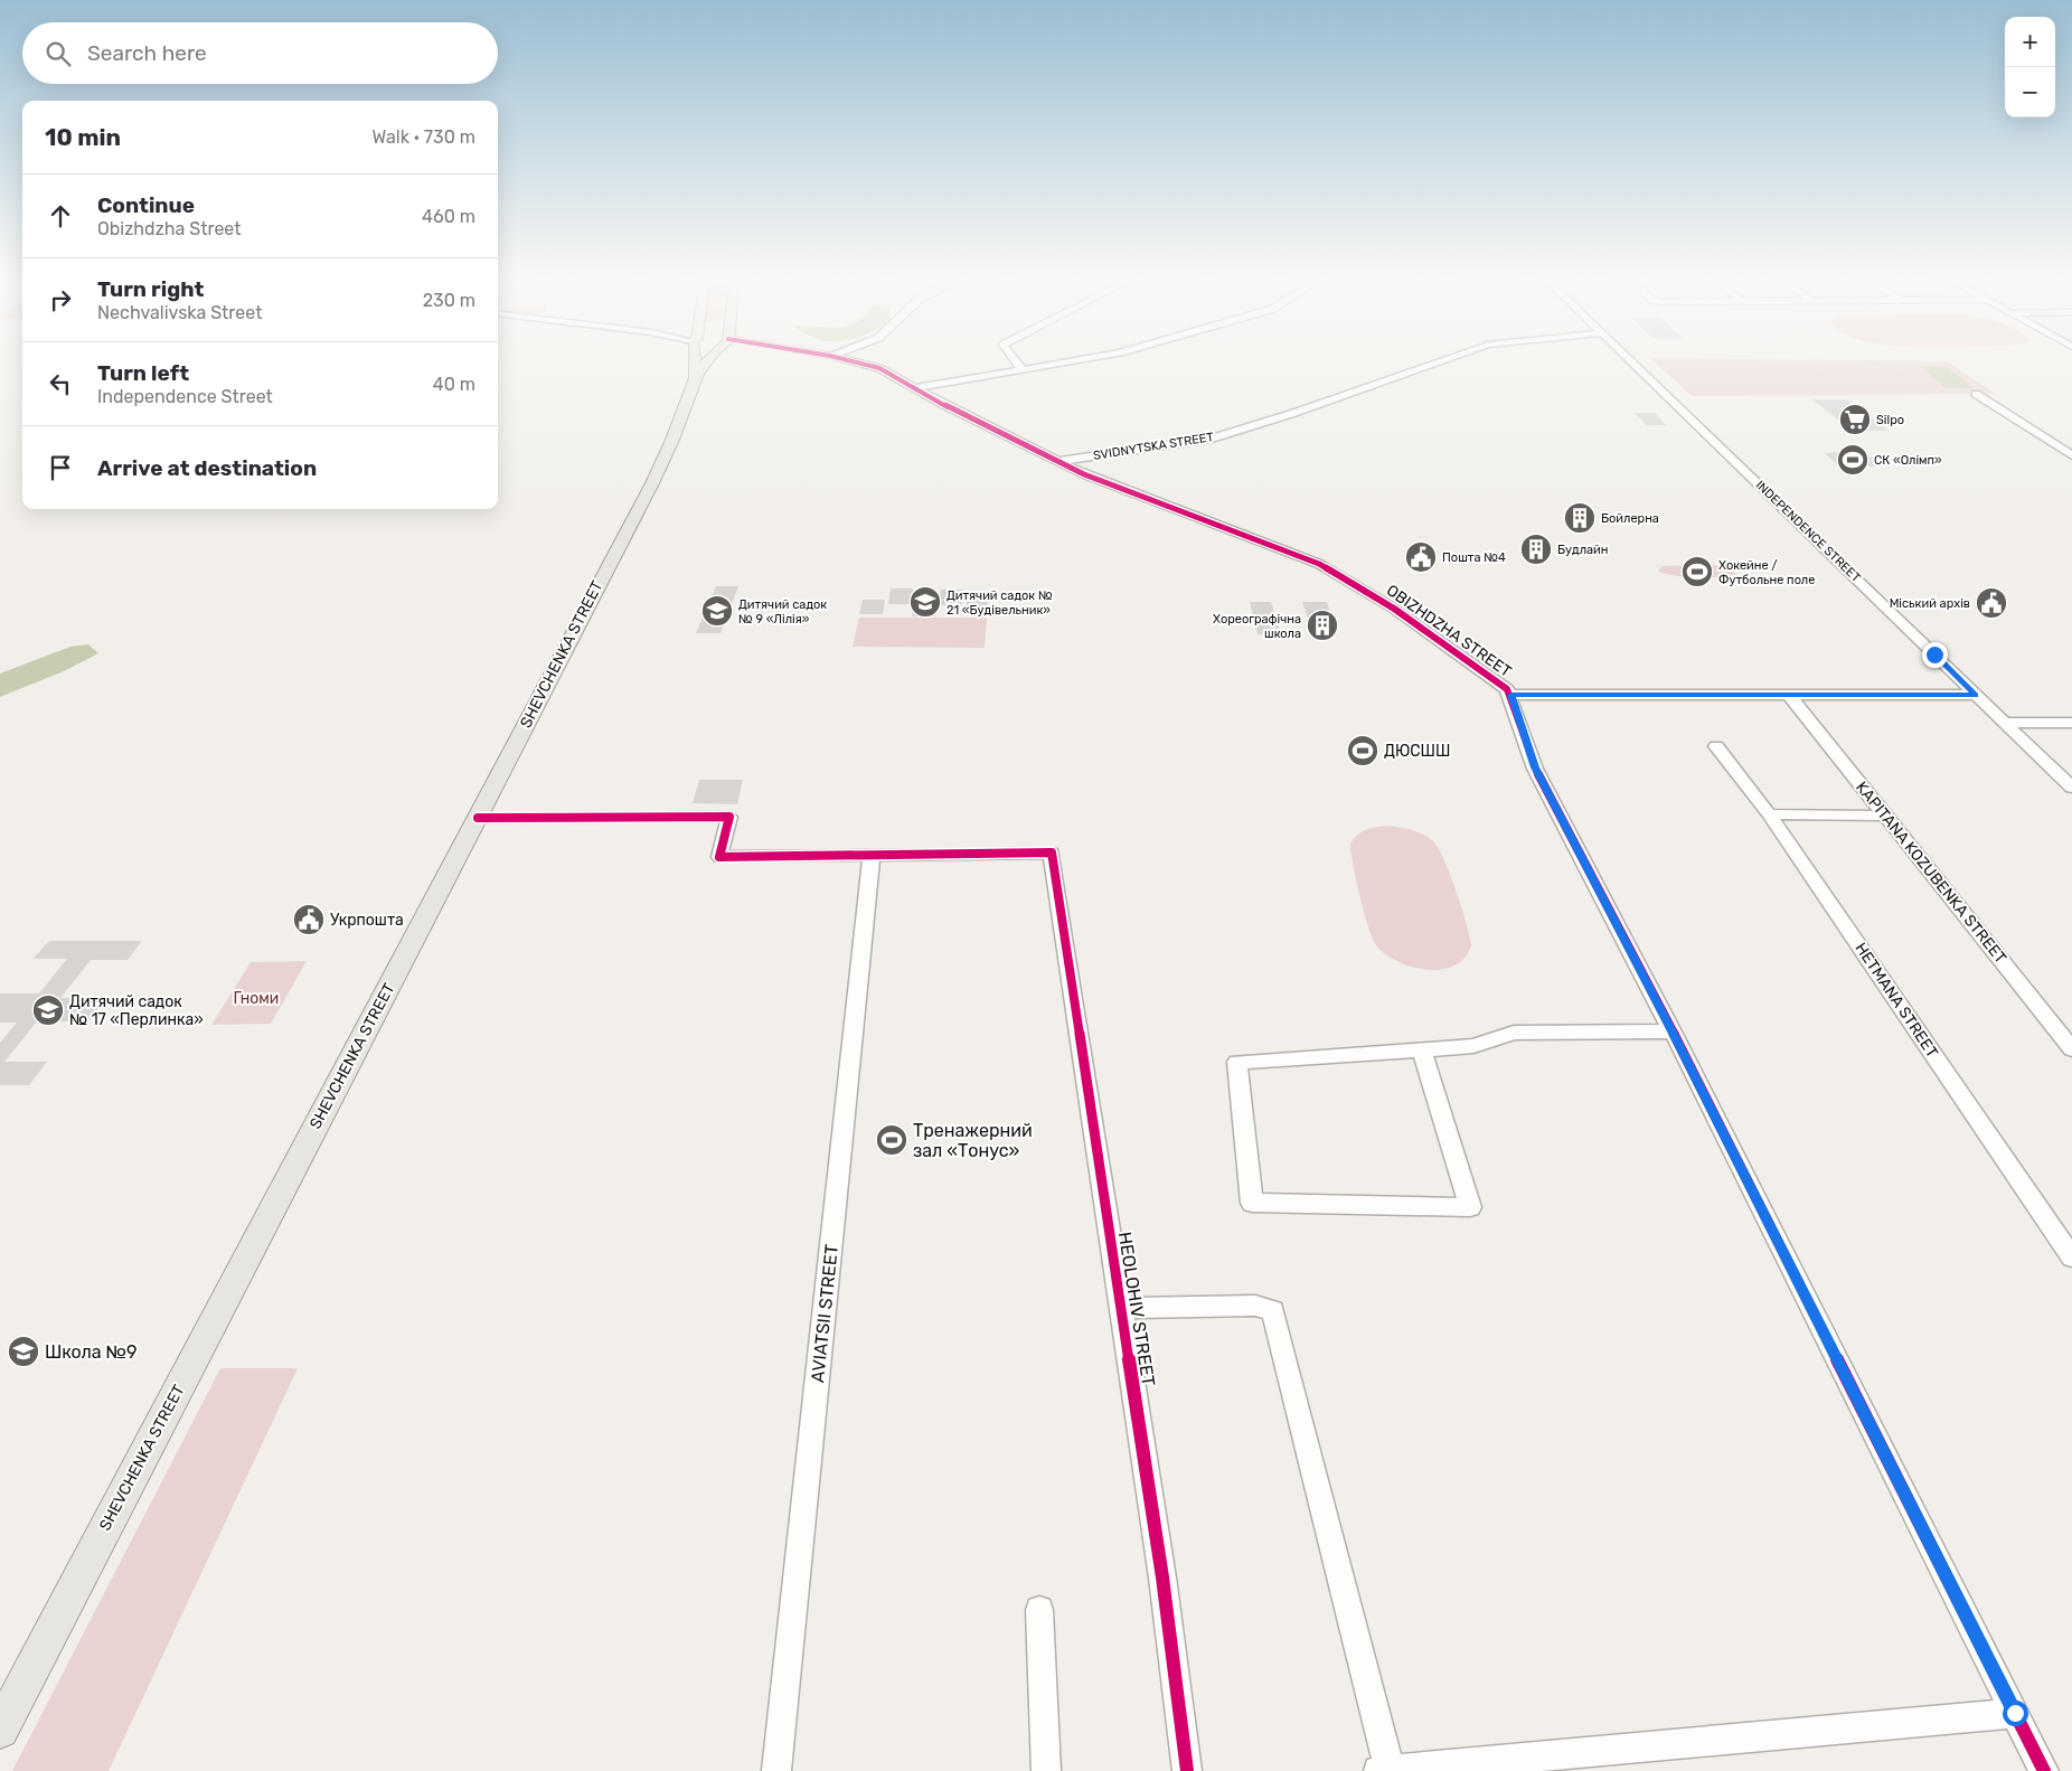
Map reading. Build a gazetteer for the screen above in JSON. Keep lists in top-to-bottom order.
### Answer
{
  "streets": {
    "main road": ["SHEVCHENKA STREET"],
    "street": [
      "SVIDNYTSKA STREET",
      "INDEPENDENCE STREET",
      "OBIZHDZHA STREET",
      "KAPITANA KOZUBENKA STREET",
      "HETMANA STREET",
      "HEOLOHIV STREET",
      "AVIATSII STREET"
    ]
  },
  "crossings": [
    ["SVIDNYTSKA STREET", "OBIZHDZHA STREET"],
    ["HEOLOHIV STREET", "AVIATSII STREET"]
  ],
  "parks": ["Гноми"],
  "places": {
    "supermarket": ["Silpo"],
    "sports": [
      "СК «Олімп»",
      "Хокейне / Футбольне поле",
      "ДЮСШШ",
      "Тренажерний зал «Тонус»"
    ],
    "building": ["Бойлерна", "Будлайн", "Хореографічна школа"],
    "public building": ["Пошта №4", "Міський архів", "Укрпошта"],
    "school or university": [
      "Дитячий садок № 21 «Будівельник»",
      "Дитячий садок № 9 «Лілія»",
      "Дитячий садок № 17 «Перлинка»",
      "Школа №9"
    ]
  },
  "page": {
    "map_buttons": ["+", "−"],
    "search": "Search here",
    "heading": ["10 min", "Walk · 730 m"],
    "list": [
      ["Continue", "Obizhdzha Street", "460 m"],
      ["Turn right", "Nechvalivska Street", "230 m"],
      ["Turn left", "Independence Street", "40 m"],
      "Arrive at destination"
    ]
  }
}
